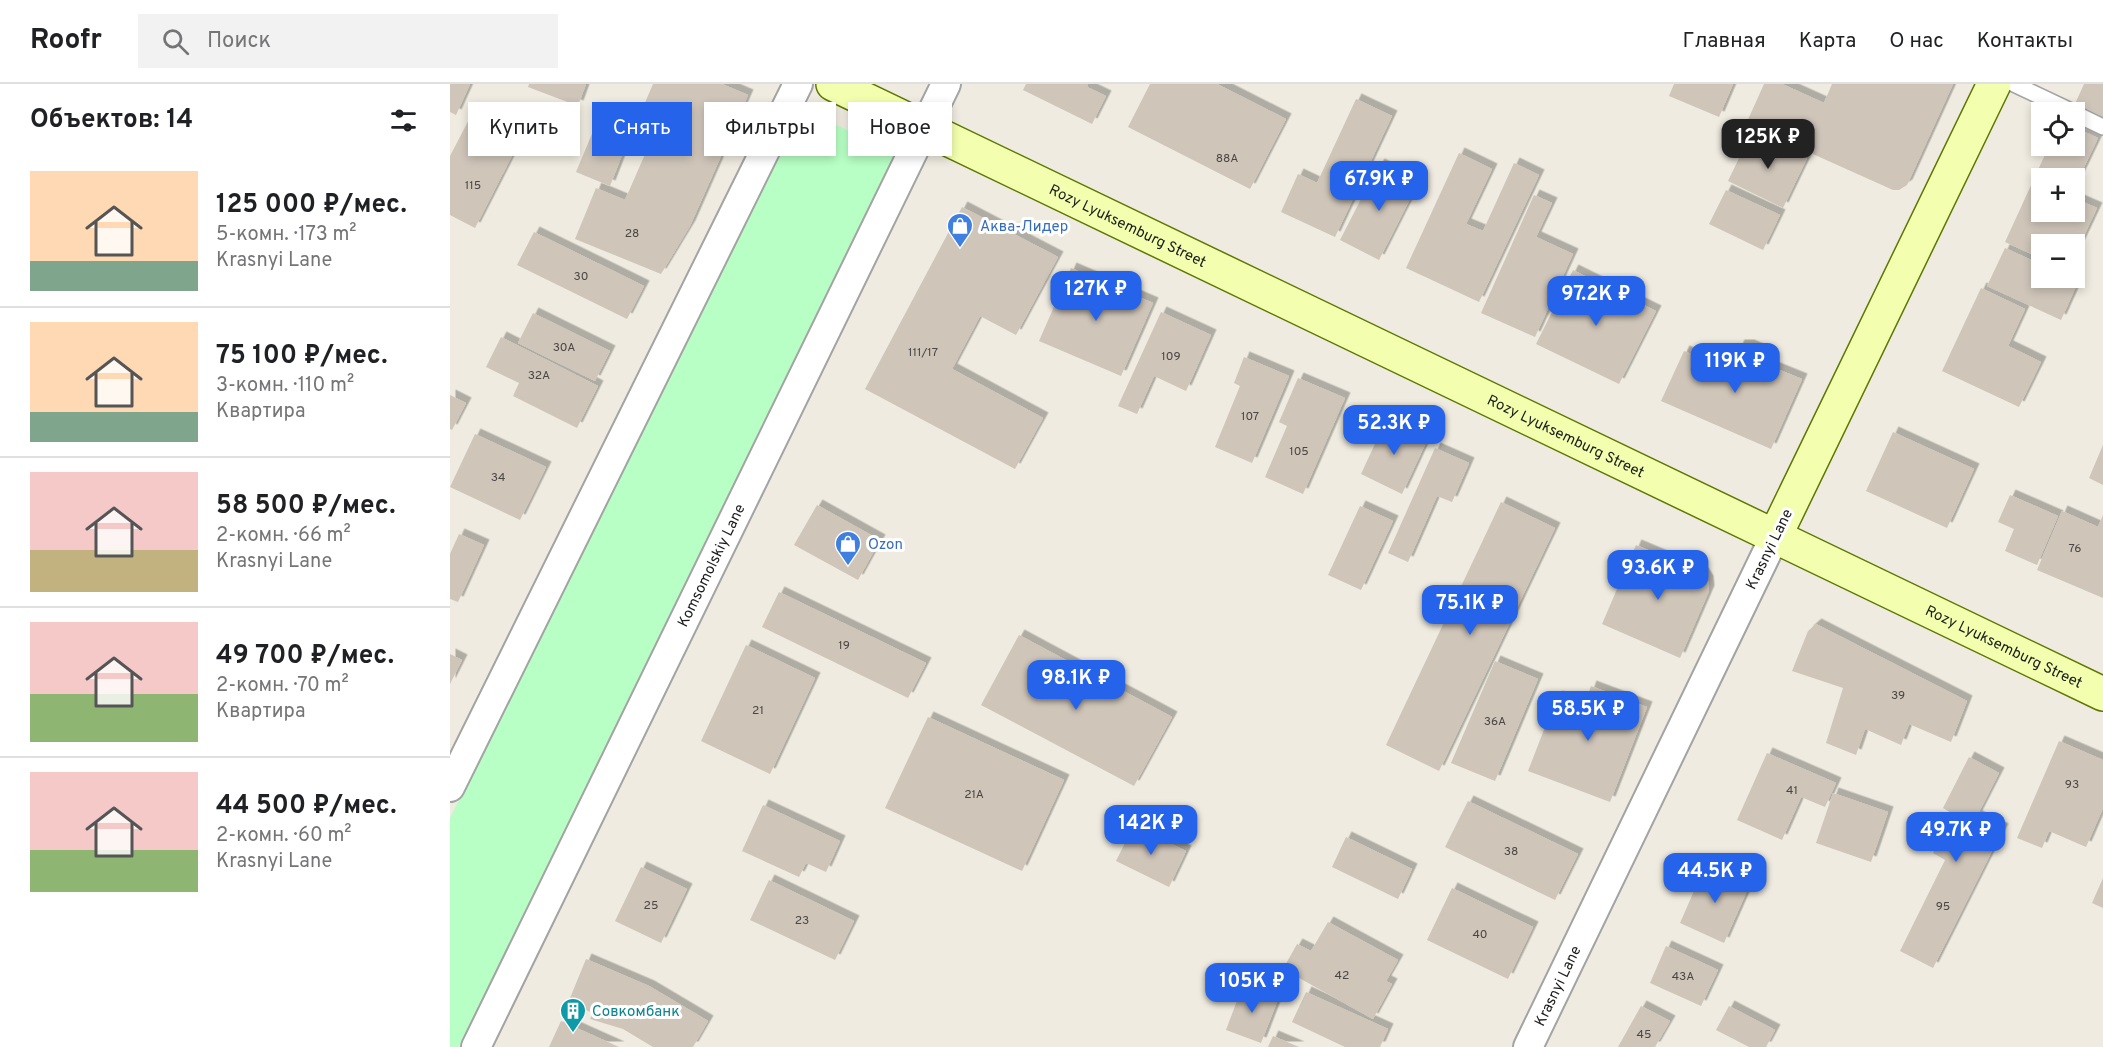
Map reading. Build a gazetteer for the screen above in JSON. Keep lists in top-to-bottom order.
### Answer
{
  "streets": {
    "street": ["Rozy Lyuksemburg Street", "Krasnyi Lane", "Komsomolskiy Lane"]
  },
  "crossings": [
    ["Rozy Lyuksemburg Street", "Krasnyi Lane"]
  ],
  "places": {
    "shop": ["Аква-Лидер", "Ozon"],
    "building": ["Совкомбанк"]
  },
  "house_numbers": [
    "88А",
    "115",
    "28",
    "30",
    "30А",
    "111/17",
    "109",
    "32А",
    "107",
    "105",
    "34",
    "76",
    "19",
    "39",
    "21",
    "36А",
    "93",
    "41",
    "21А",
    "38",
    "25",
    "95",
    "23",
    "40",
    "42",
    "43А",
    "45"
  ],
  "page": {
    "header": "Roofr",
    "search": "Поиск",
    "nav": [
      "Главная",
      "Карта",
      "О нас",
      "Контакты"
    ],
    "heading": "Объектов: 14",
    "map_buttons": ["+", "−"],
    "chip": [
      "Купить",
      "Снять",
      "Фильтры",
      "Новое"
    ],
    "price": [
      "125K ₽",
      "67.9K ₽",
      "127K ₽",
      "97.2K ₽",
      "119K ₽",
      "52.3K ₽",
      "93.6K ₽",
      "75.1K ₽",
      "98.1K ₽",
      "58.5K ₽",
      "142K ₽",
      "49.7K ₽",
      "44.5K ₽",
      "105K ₽"
    ],
    "list": [
      {
        "name": "125 000 ₽/мес.",
        "note": "5-комн. · 173 m² · Krasnyi Lane"
      },
      {
        "name": "75 100 ₽/мес.",
        "note": "3-комн. · 110 m² · Квартира"
      },
      {
        "name": "58 500 ₽/мес.",
        "note": "2-комн. · 66 m² · Krasnyi Lane"
      },
      {
        "name": "49 700 ₽/мес.",
        "note": "2-комн. · 70 m² · Квартира"
      },
      {
        "name": "44 500 ₽/мес.",
        "note": "2-комн. · 60 m² · Krasnyi Lane"
      }
    ]
  }
}
